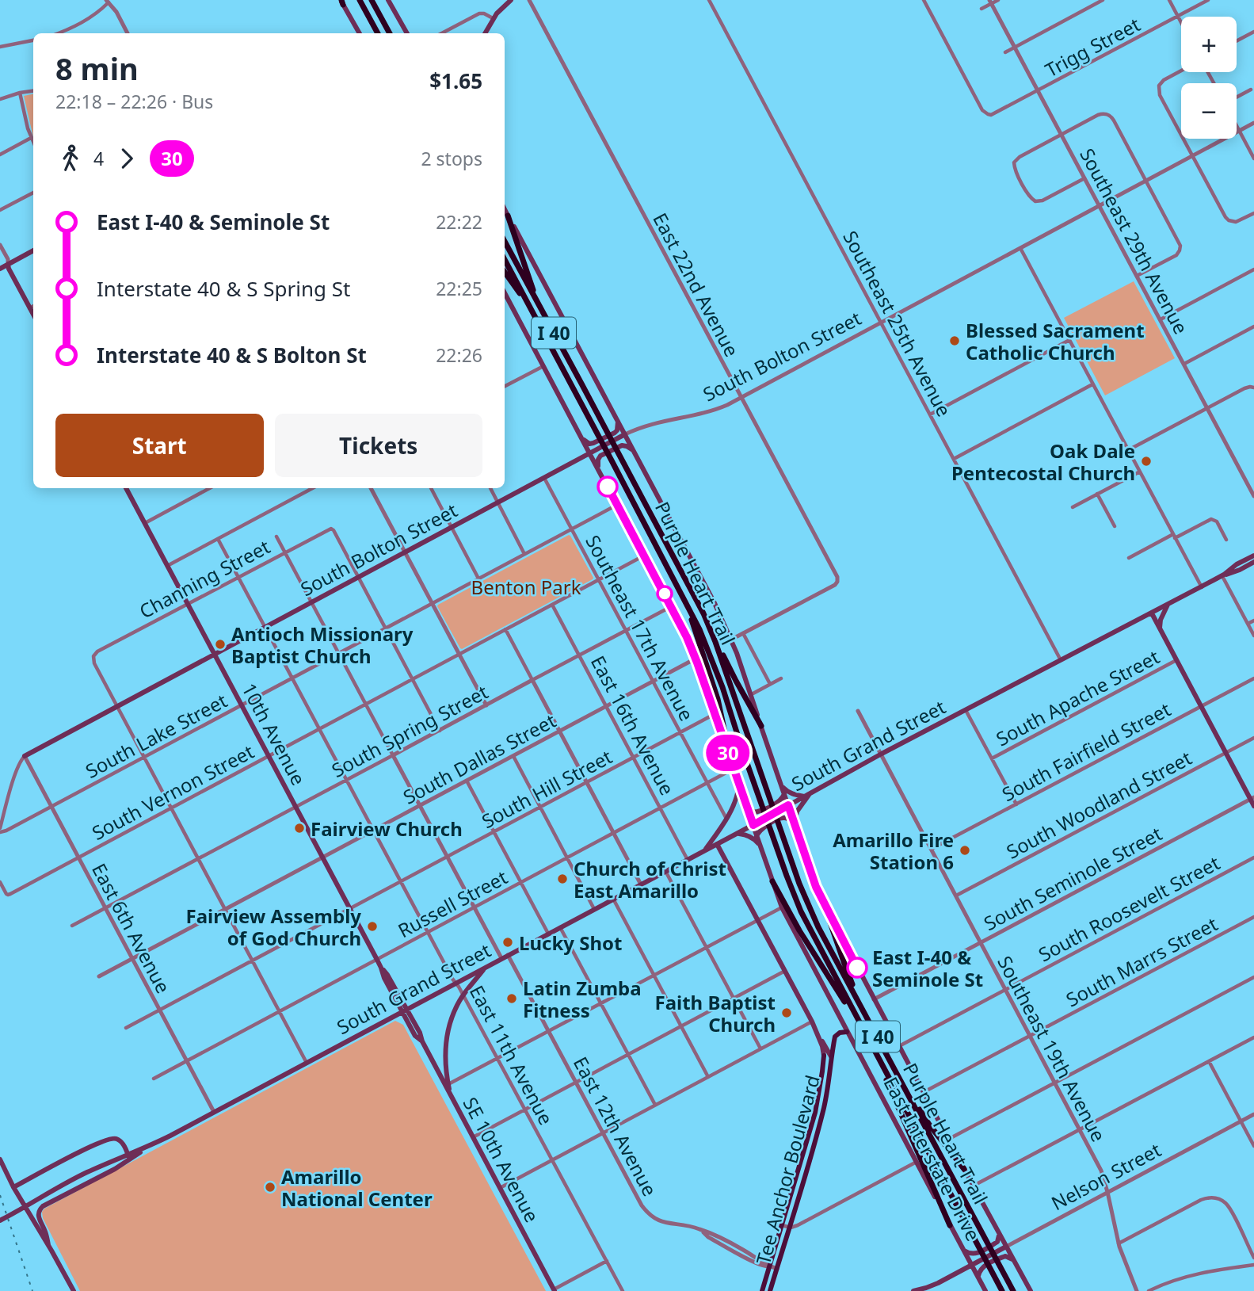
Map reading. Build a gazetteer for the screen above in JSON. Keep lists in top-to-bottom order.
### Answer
{
  "streets": {
    "highway": ["I 40", "Purple Heart Trail"],
    "main road": [
      "South Bolton Street",
      "10th Avenue",
      "South Grand Street",
      "East Interstate Drive",
      "SE 10th Avenue",
      "Tee Anchor Boulevard",
      "Nelson Street"
    ],
    "street": [
      "Trigg Street",
      "Southeast 29th Avenue",
      "East 22nd Avenue",
      "Southeast 25th Avenue",
      "Channing Street",
      "Southeast 17th Avenue",
      "South Apache Street",
      "East 16th Avenue",
      "South Spring Street",
      "South Lake Street",
      "South Fairfield Street",
      "South Dallas Street",
      "South Hill Street",
      "South Vernon Street",
      "South Woodland Street",
      "South Seminole Street",
      "Russell Street",
      "South Roosevelt Street",
      "East 6th Avenue",
      "South Marrs Street",
      "Southeast 19th Avenue",
      "East 11th Avenue",
      "East 12th Avenue"
    ]
  },
  "crossings": [
    ["Trigg Street", "Southeast 29th Avenue"],
    ["Southeast 29th Avenue", "South Bolton Street"],
    ["East 22nd Avenue", "South Bolton Street"],
    ["Southeast 25th Avenue", "South Bolton Street"],
    ["Southeast 25th Avenue", "South Grand Street"],
    ["South Bolton Street", "Channing Street"],
    ["South Bolton Street", "Southeast 17th Avenue"],
    ["South Bolton Street", "10th Avenue"],
    ["South Bolton Street", "East 6th Avenue"],
    ["South Bolton Street", "East 11th Avenue"],
    ["South Bolton Street", "East Interstate Drive"],
    ["Channing Street", "10th Avenue"],
    ["Channing Street", "East 11th Avenue"],
    ["Southeast 17th Avenue", "South Spring Street"],
    ["Southeast 17th Avenue", "South Lake Street"],
    ["Southeast 17th Avenue", "South Dallas Street"],
    ["Southeast 17th Avenue", "South Hill Street"],
    ["Southeast 17th Avenue", "South Vernon Street"],
    ["Southeast 17th Avenue", "Russell Street"],
    ["East 16th Avenue", "South Spring Street"],
    ["East 16th Avenue", "South Grand Street"],
    ["East 16th Avenue", "South Dallas Street"],
    ["East 16th Avenue", "South Hill Street"],
    ["East 16th Avenue", "South Vernon Street"],
    ["East 16th Avenue", "Russell Street"],
    ["South Spring Street", "10th Avenue"],
    ["South Spring Street", "East 6th Avenue"],
    ["South Spring Street", "East 11th Avenue"],
    ["South Spring Street", "East Interstate Drive"],
    ["10th Avenue", "South Lake Street"],
    ["10th Avenue", "South Grand Street"],
    ["10th Avenue", "South Dallas Street"],
    ["10th Avenue", "South Hill Street"],
    ["10th Avenue", "South Vernon Street"],
    ["10th Avenue", "Russell Street"],
    ["10th Avenue", "SE 10th Avenue"],
    ["South Lake Street", "East 6th Avenue"],
    ["South Lake Street", "East 11th Avenue"],
    ["South Lake Street", "East Interstate Drive"],
    ["South Grand Street", "East 6th Avenue"],
    ["South Grand Street", "Southeast 19th Avenue"],
    ["South Grand Street", "East 11th Avenue"],
    ["South Grand Street", "East 12th Avenue"],
    ["South Grand Street", "East Interstate Drive"],
    ["South Fairfield Street", "Southeast 19th Avenue"],
    ["South Dallas Street", "East 6th Avenue"],
    ["South Dallas Street", "East 11th Avenue"],
    ["South Dallas Street", "East Interstate Drive"],
    ["South Hill Street", "East 6th Avenue"],
    ["South Hill Street", "East 11th Avenue"],
    ["South Hill Street", "East Interstate Drive"],
    ["South Vernon Street", "East 6th Avenue"],
    ["South Vernon Street", "East 11th Avenue"],
    ["South Vernon Street", "East Interstate Drive"],
    ["South Woodland Street", "Southeast 19th Avenue"],
    ["South Seminole Street", "Southeast 19th Avenue"],
    ["South Seminole Street", "East Interstate Drive"],
    ["Russell Street", "East 6th Avenue"],
    ["Russell Street", "East 11th Avenue"],
    ["Russell Street", "East Interstate Drive"],
    ["South Roosevelt Street", "Southeast 19th Avenue"],
    ["South Roosevelt Street", "East Interstate Drive"],
    ["South Marrs Street", "Southeast 19th Avenue"],
    ["South Marrs Street", "East Interstate Drive"],
    ["Southeast 19th Avenue", "Nelson Street"],
    ["East 12th Avenue", "Tee Anchor Boulevard"],
    ["East Interstate Drive", "Tee Anchor Boulevard"],
    ["East Interstate Drive", "Nelson Street"]
  ],
  "parks": ["Benton Park"],
  "places": [
    "Blessed Sacrament Catholic Church",
    "Oak Dale Pentecostal Church",
    "Antioch Missionary Baptist Church",
    "Fairview Church",
    "Amarillo Fire Station 6",
    "Church of Christ East Amarillo",
    "Fairview Assembly of God Church",
    "Lucky Shot",
    "East I-40 & Seminole St",
    "Latin Zumba Fitness",
    "Faith Baptist Church",
    "Amarillo National Center"
  ],
  "lines": ["bus line 30"],
  "page": {
    "on_map": "30",
    "map_buttons": ["+", "−"],
    "heading": ["8 min", "22:18 – 22:26 · Bus", "$1.65"],
    "legs": ["4", "30", "2 stops"],
    "list": [
      {
        "name": "East I-40 & Seminole St",
        "value": "22:22"
      },
      {
        "name": "Interstate 40 & S Spring St",
        "value": "22:25"
      },
      {
        "name": "Interstate 40 & S Bolton St",
        "value": "22:26"
      }
    ],
    "buttons": ["Start", "Tickets"]
  }
}
